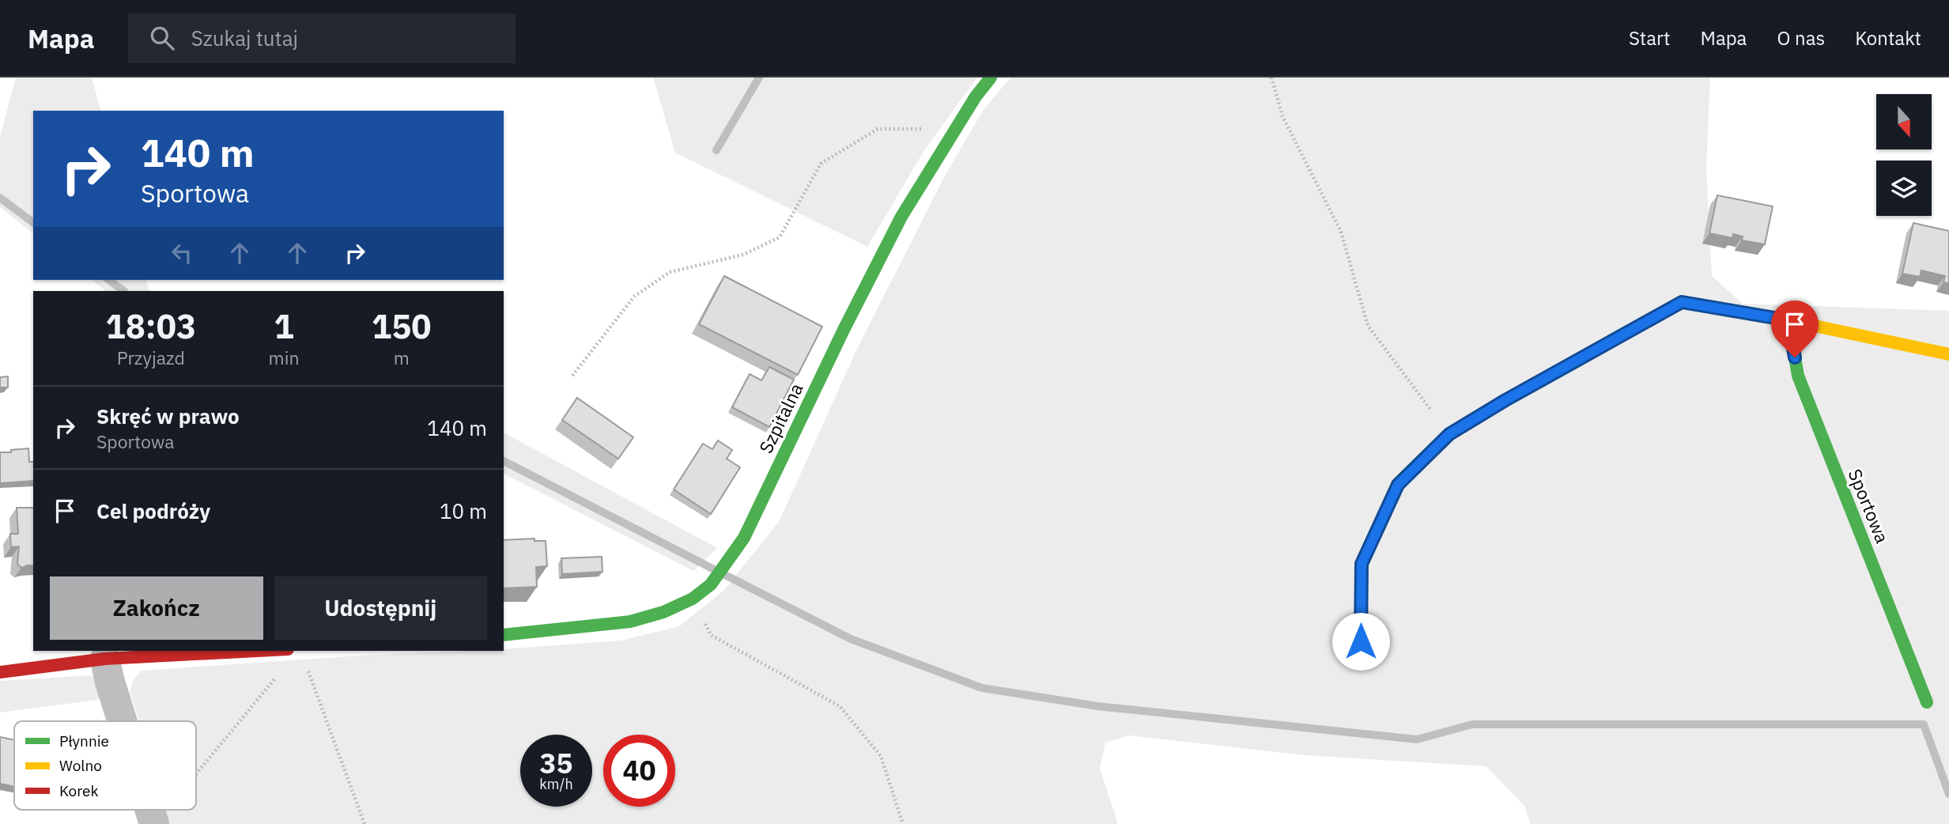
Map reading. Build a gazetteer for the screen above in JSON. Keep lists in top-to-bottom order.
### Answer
{
  "streets": {
    "street": ["Szpitalna", "Sportowa"]
  },
  "legend": ["Płynnie", "Wolno", "Korek"],
  "north": "bottom",
  "page": {
    "header": "Mapa",
    "search": "Szukaj tutaj",
    "nav": [
      "Start",
      "Mapa",
      "O nas",
      "Kontakt"
    ],
    "turn": ["140 m", "Sportowa"],
    "eta": [
      "18:03",
      "Przyjazd",
      "1",
      "min",
      "150",
      "m"
    ],
    "list": [
      {
        "name": "Skręć w prawo",
        "note": "Sportowa",
        "value": "140 m"
      },
      {
        "name": "Cel podróży",
        "value": "10 m"
      }
    ],
    "buttons": ["Zakończ", "Udostępnij"],
    "speed": "35 km/h",
    "limit": "40"
  }
}
